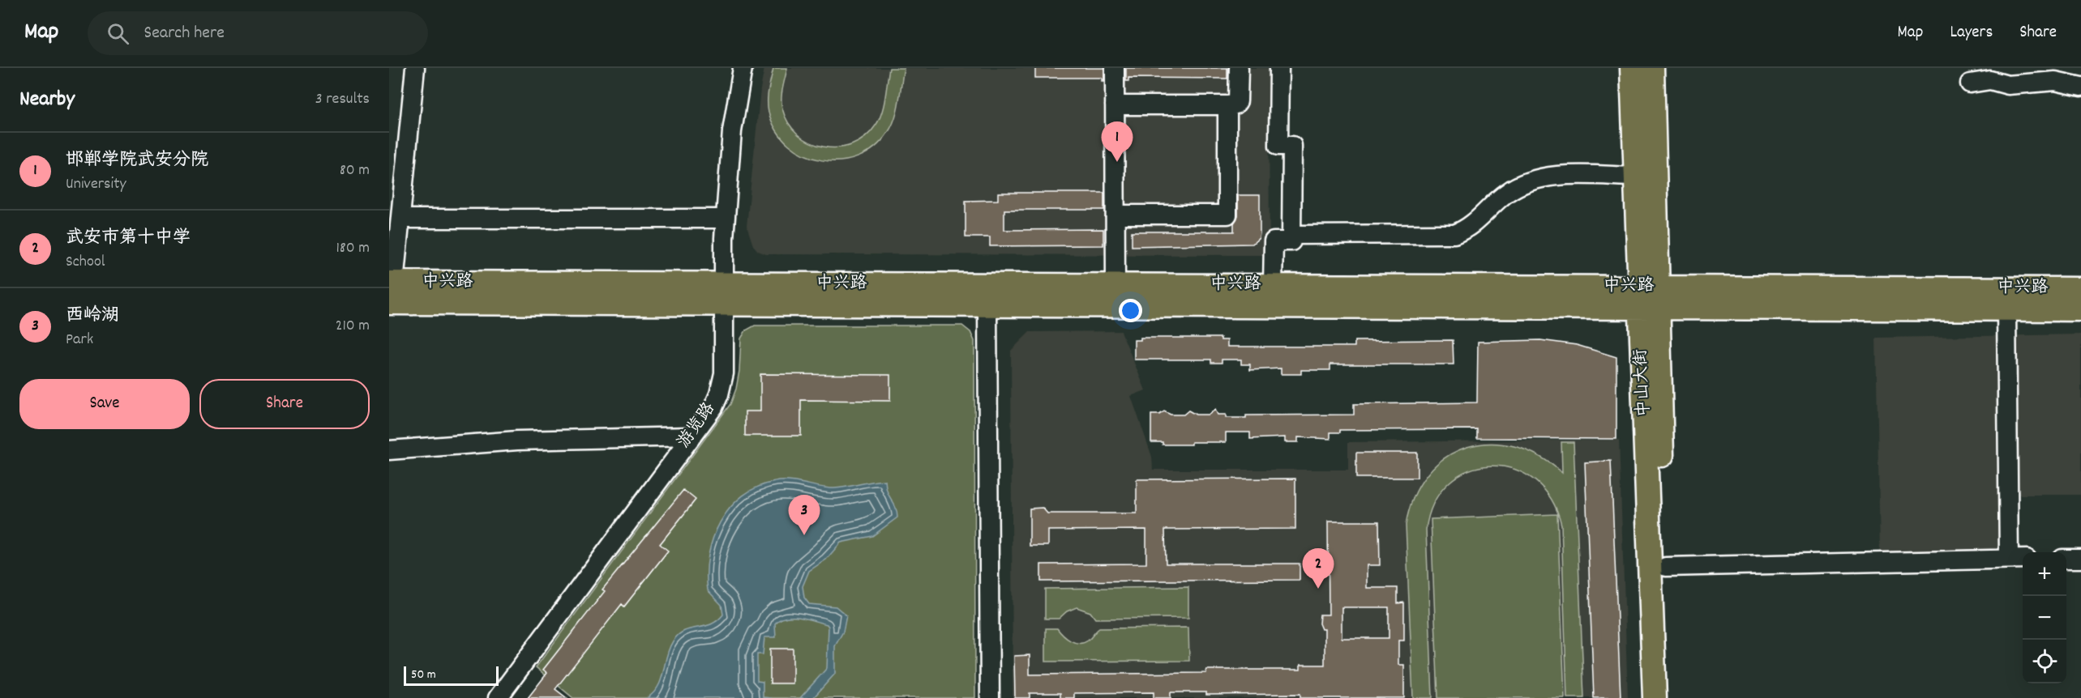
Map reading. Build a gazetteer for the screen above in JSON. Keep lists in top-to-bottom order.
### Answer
{
  "streets": {
    "main road": ["中兴路", "中山大街"],
    "street": ["游览路"]
  },
  "crossings": [
    ["中兴路", "中山大街"],
    ["中兴路", "游览路"]
  ],
  "scale_bar": "50 m",
  "page": {
    "header": "Map",
    "search": "Search here",
    "nav": ["Map", "Layers", "Share"],
    "heading": ["Nearby", "3 results"],
    "pins": ["1", "3", "2"],
    "list": [
      {
        "mark": "1",
        "name": "邯郸学院武安分院",
        "note": "University",
        "value": "80 m"
      },
      {
        "mark": "2",
        "name": "武安市第十中学",
        "note": "School",
        "value": "180 m"
      },
      {
        "mark": "3",
        "name": "西岭湖",
        "note": "Park",
        "value": "210 m"
      }
    ],
    "buttons": ["Save", "Share"],
    "map_buttons": ["+", "−"],
    "scale": "50 m"
  }
}
